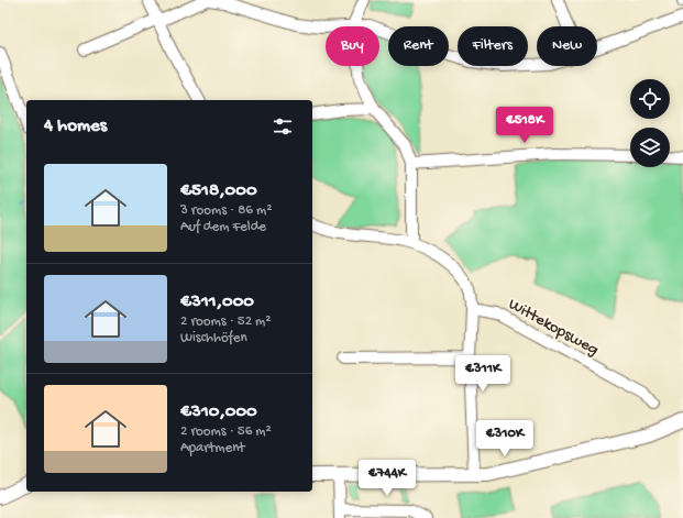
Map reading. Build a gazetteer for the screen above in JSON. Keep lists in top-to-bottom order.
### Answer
{
  "streets": {
    "street": ["Wittekopsweg"]
  },
  "page": {
    "chip": [
      "Buy",
      "Rent",
      "Filters",
      "New"
    ],
    "heading": "4 homes",
    "price": [
      "€518K",
      "€311K",
      "€310K",
      "€744K"
    ],
    "list": [
      {
        "name": "€518,000",
        "note": "3 rooms · 86 m² · Auf dem Felde"
      },
      {
        "name": "€311,000",
        "note": "2 rooms · 52 m² · Wischhöfen"
      },
      {
        "name": "€310,000",
        "note": "2 rooms · 56 m² · Apartment"
      }
    ]
  }
}
